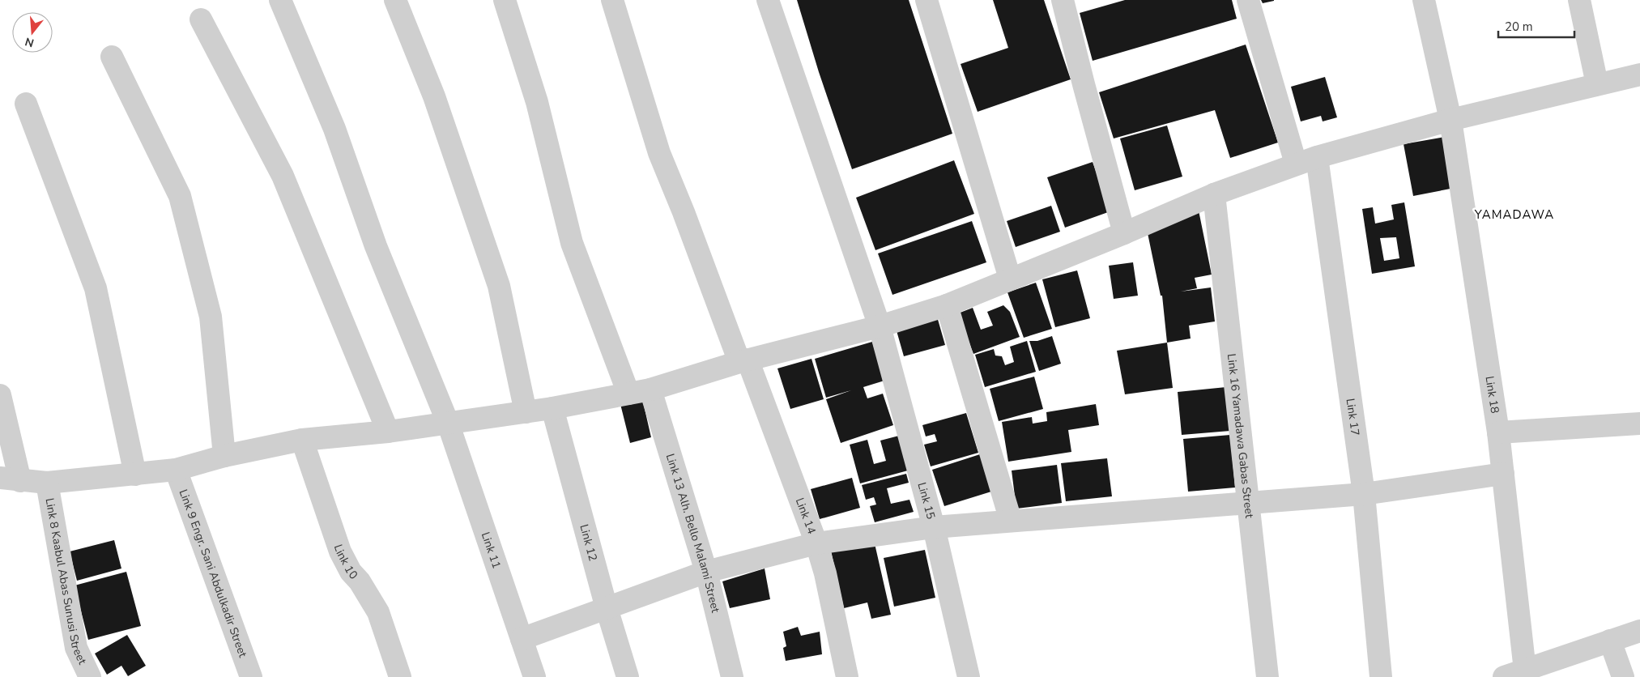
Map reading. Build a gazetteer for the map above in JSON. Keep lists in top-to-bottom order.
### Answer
{
  "streets": {
    "street": [
      "Link 18",
      "Link 17",
      "Link 16 Yamadawa Gabas Street",
      "Link 15",
      "Link 14",
      "Link 13 Alh. Bello Malami Street",
      "Link 12",
      "Link 11",
      "Link 10",
      "Link 9 Engr. Sani Abdulkadir Street",
      "Link 8 Kaabul Abas Sunusi Street"
    ]
  },
  "districts": ["YAMADAWA"],
  "scale_bar": "20 m",
  "north": "bottom"
}
